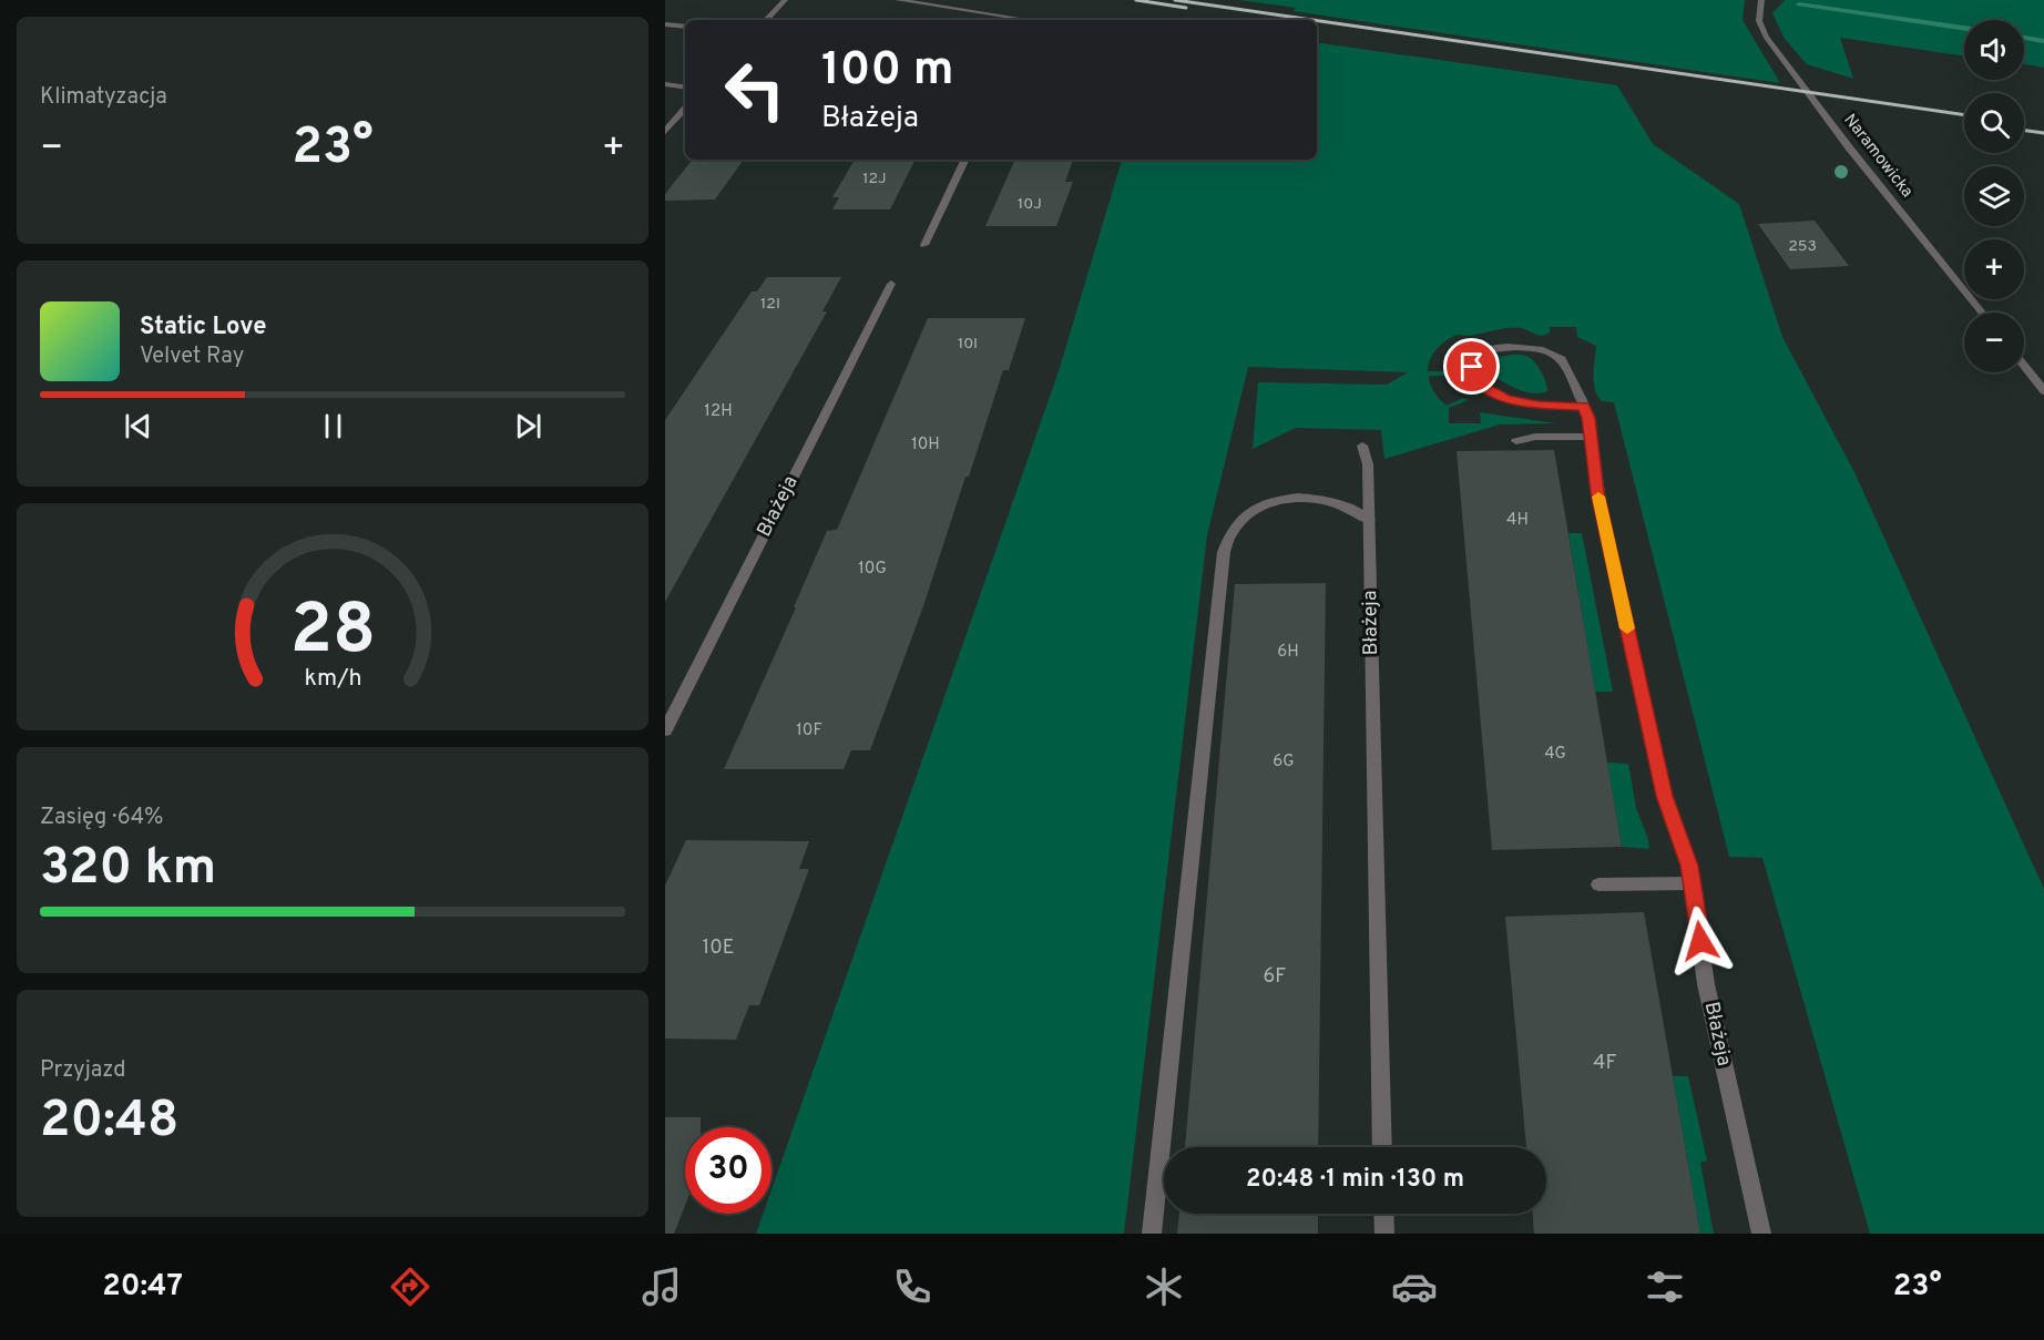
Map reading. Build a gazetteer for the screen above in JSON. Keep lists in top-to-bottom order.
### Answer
{
  "streets": {
    "street": ["Naramowicka", "Błażeja"]
  },
  "house_numbers": [
    "12J",
    "10J",
    "253",
    "12I",
    "10I",
    "12H",
    "10H",
    "4H",
    "10G",
    "6H",
    "10F",
    "4G",
    "6G",
    "10E",
    "6F",
    "4F"
  ],
  "page": {
    "tile": [
      "Klimatyzacja",
      ["Zasięg · 64%", "320 km"],
      ["Przyjazd", "20:48"]
    ],
    "map_buttons": ["+", "−"],
    "turn": ["100 m", "Błażeja"],
    "heat": ["−", "23°", "+"],
    "song": ["Static Love", "Velvet Ray"],
    "limit": "30",
    "trip": "20:48 · 1 min · 130 m",
    "tabs": ["20:47", "23°"],
    "gauge": ["28", "km/h"]
  }
}
